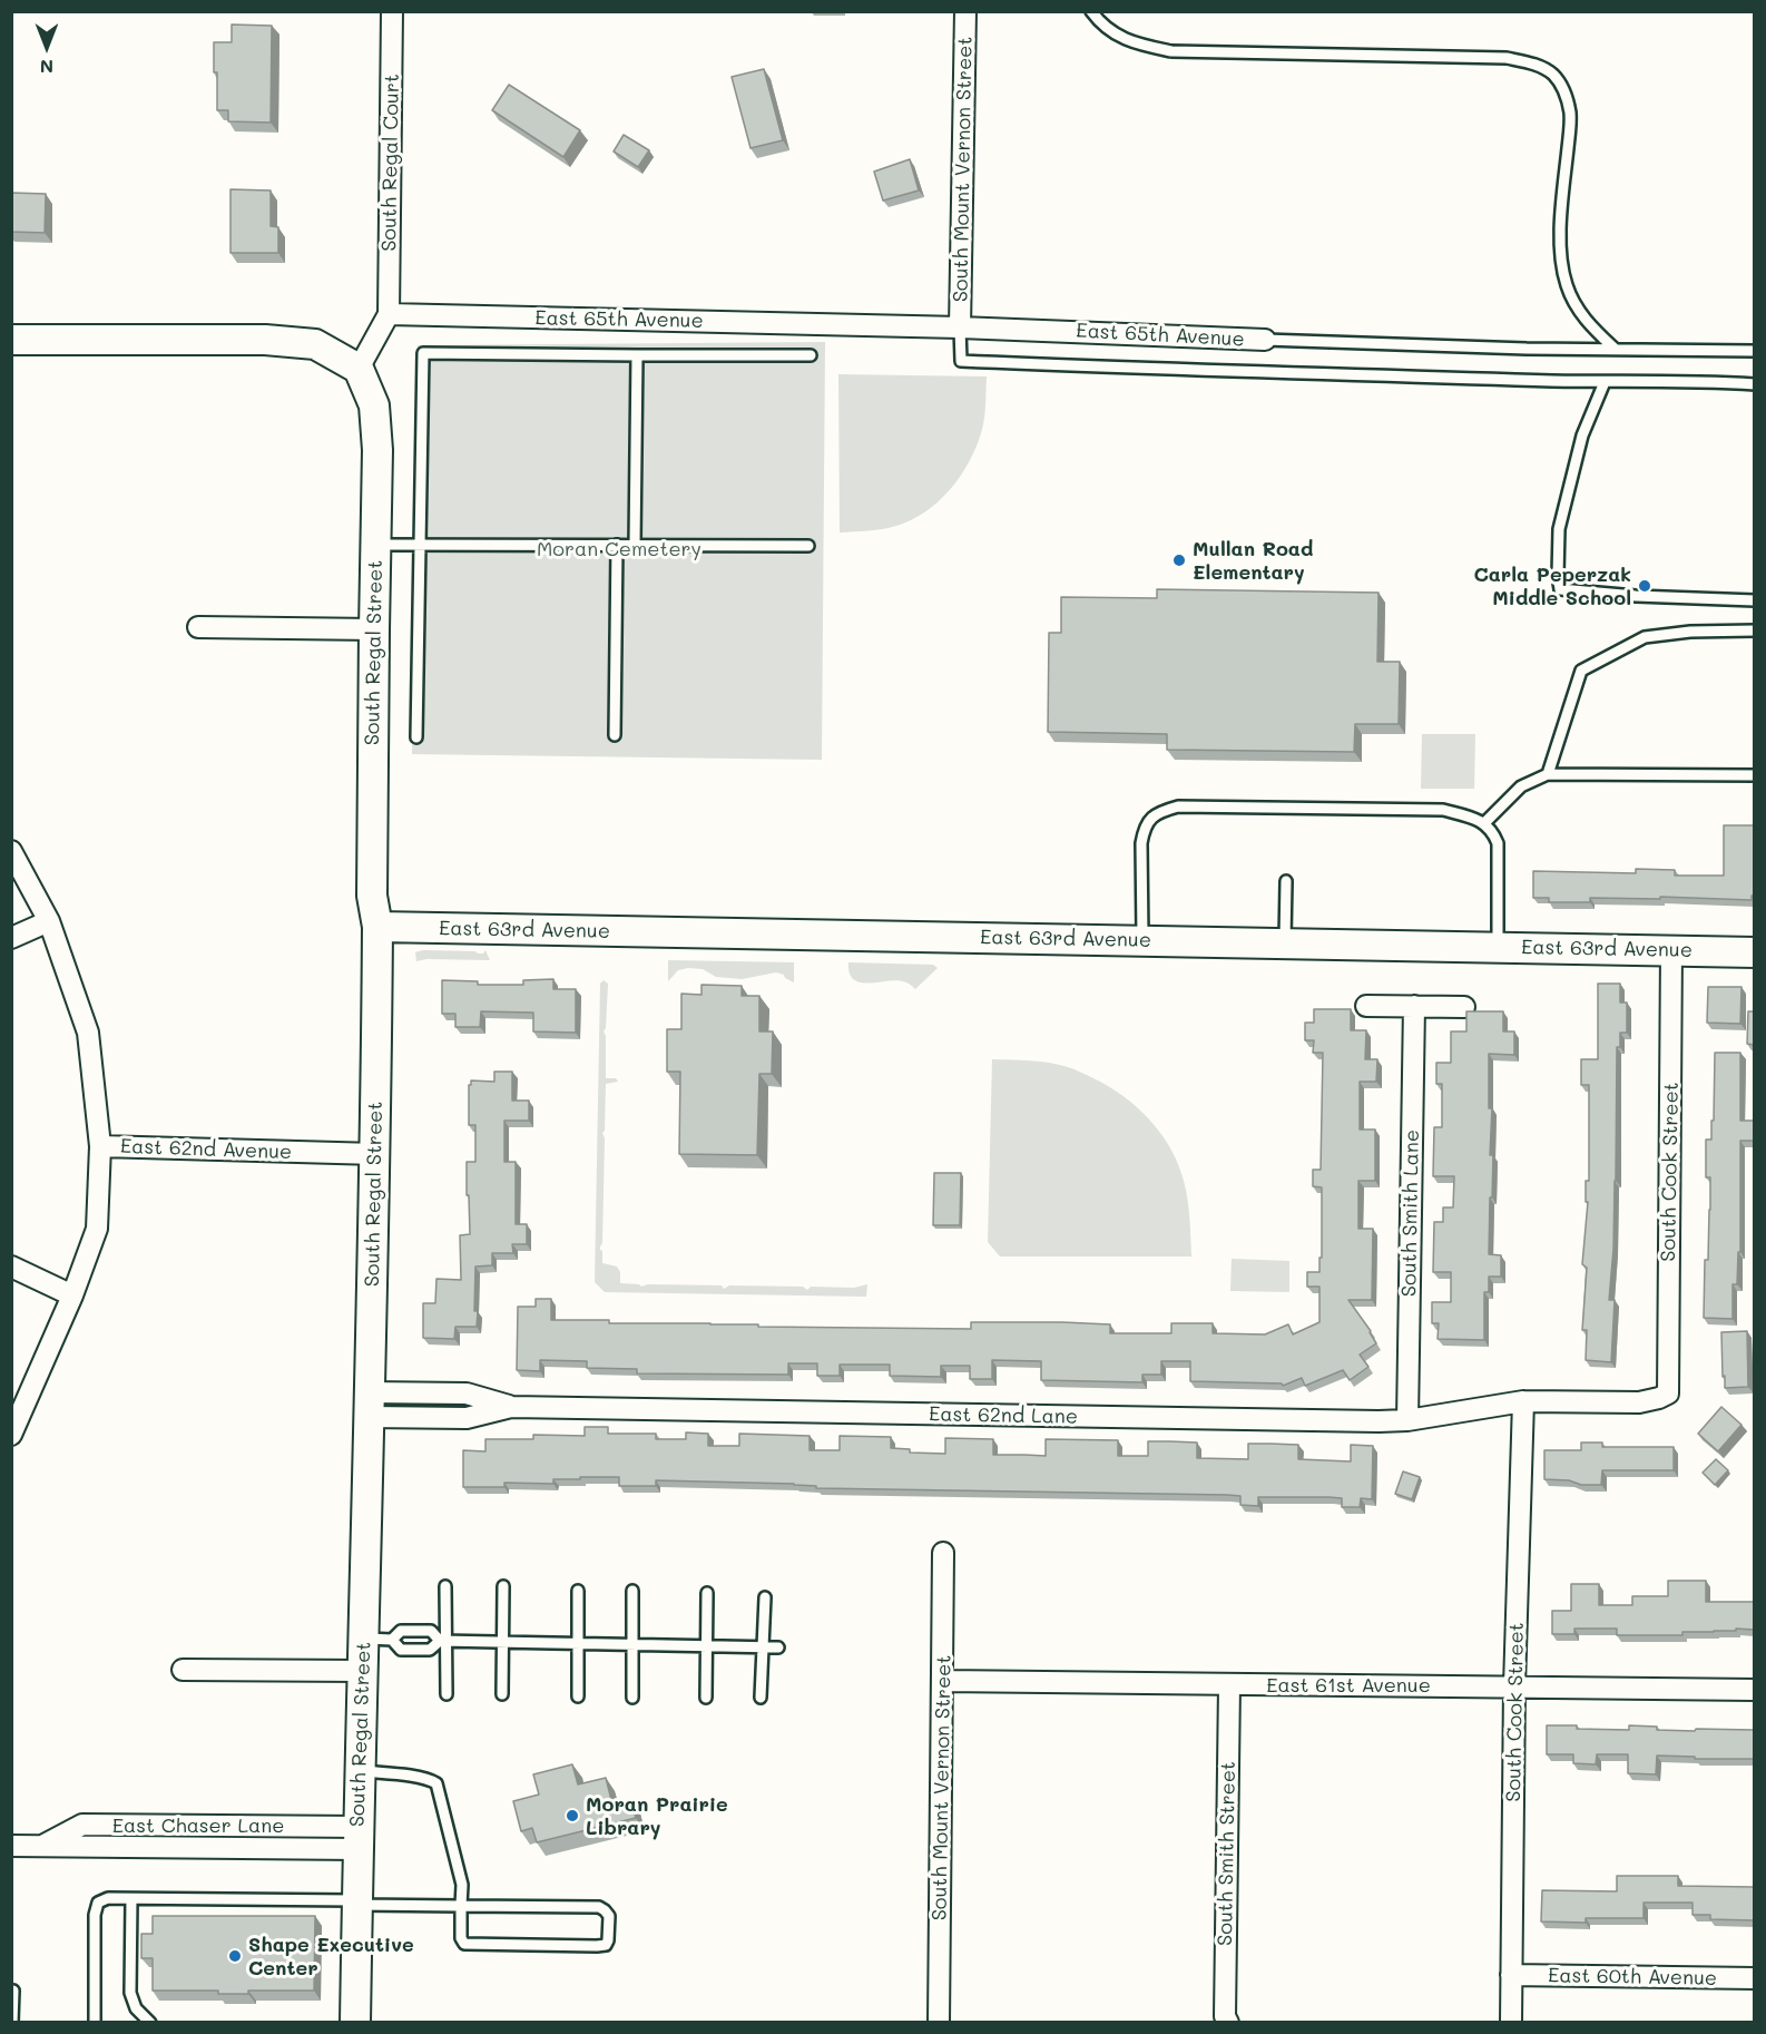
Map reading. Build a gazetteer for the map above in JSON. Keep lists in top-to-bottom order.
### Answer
{
  "streets": {
    "street": [
      "South Regal Court",
      "South Mount Vernon Street",
      "East 65th Avenue",
      "South Regal Street",
      "East 63rd Avenue",
      "East 62nd Avenue",
      "South Cook Street",
      "South Smith Lane",
      "East 62nd Lane",
      "East 61st Avenue",
      "East Chaser Lane",
      "South Smith Street",
      "East 60th Avenue"
    ]
  },
  "crossings": [
    ["South Regal Court", "East 65th Avenue"],
    ["South Mount Vernon Street", "East 65th Avenue"],
    ["South Mount Vernon Street", "East 61st Avenue"],
    ["South Regal Street", "East 63rd Avenue"],
    ["South Regal Street", "East 62nd Avenue"],
    ["South Regal Street", "East 62nd Lane"],
    ["South Regal Street", "East Chaser Lane"],
    ["East 63rd Avenue", "South Cook Street"],
    ["South Cook Street", "East 62nd Lane"],
    ["South Cook Street", "East 61st Avenue"],
    ["South Cook Street", "East 60th Avenue"],
    ["South Smith Lane", "East 62nd Lane"],
    ["East 61st Avenue", "South Smith Street"]
  ],
  "parks": ["Moran Cemetery"],
  "places": [
    "Mullan Road Elementary",
    "Carla Peperzak Middle School",
    "Moran Prairie Library",
    "Shape Executive Center"
  ],
  "north": "bottom"
}
